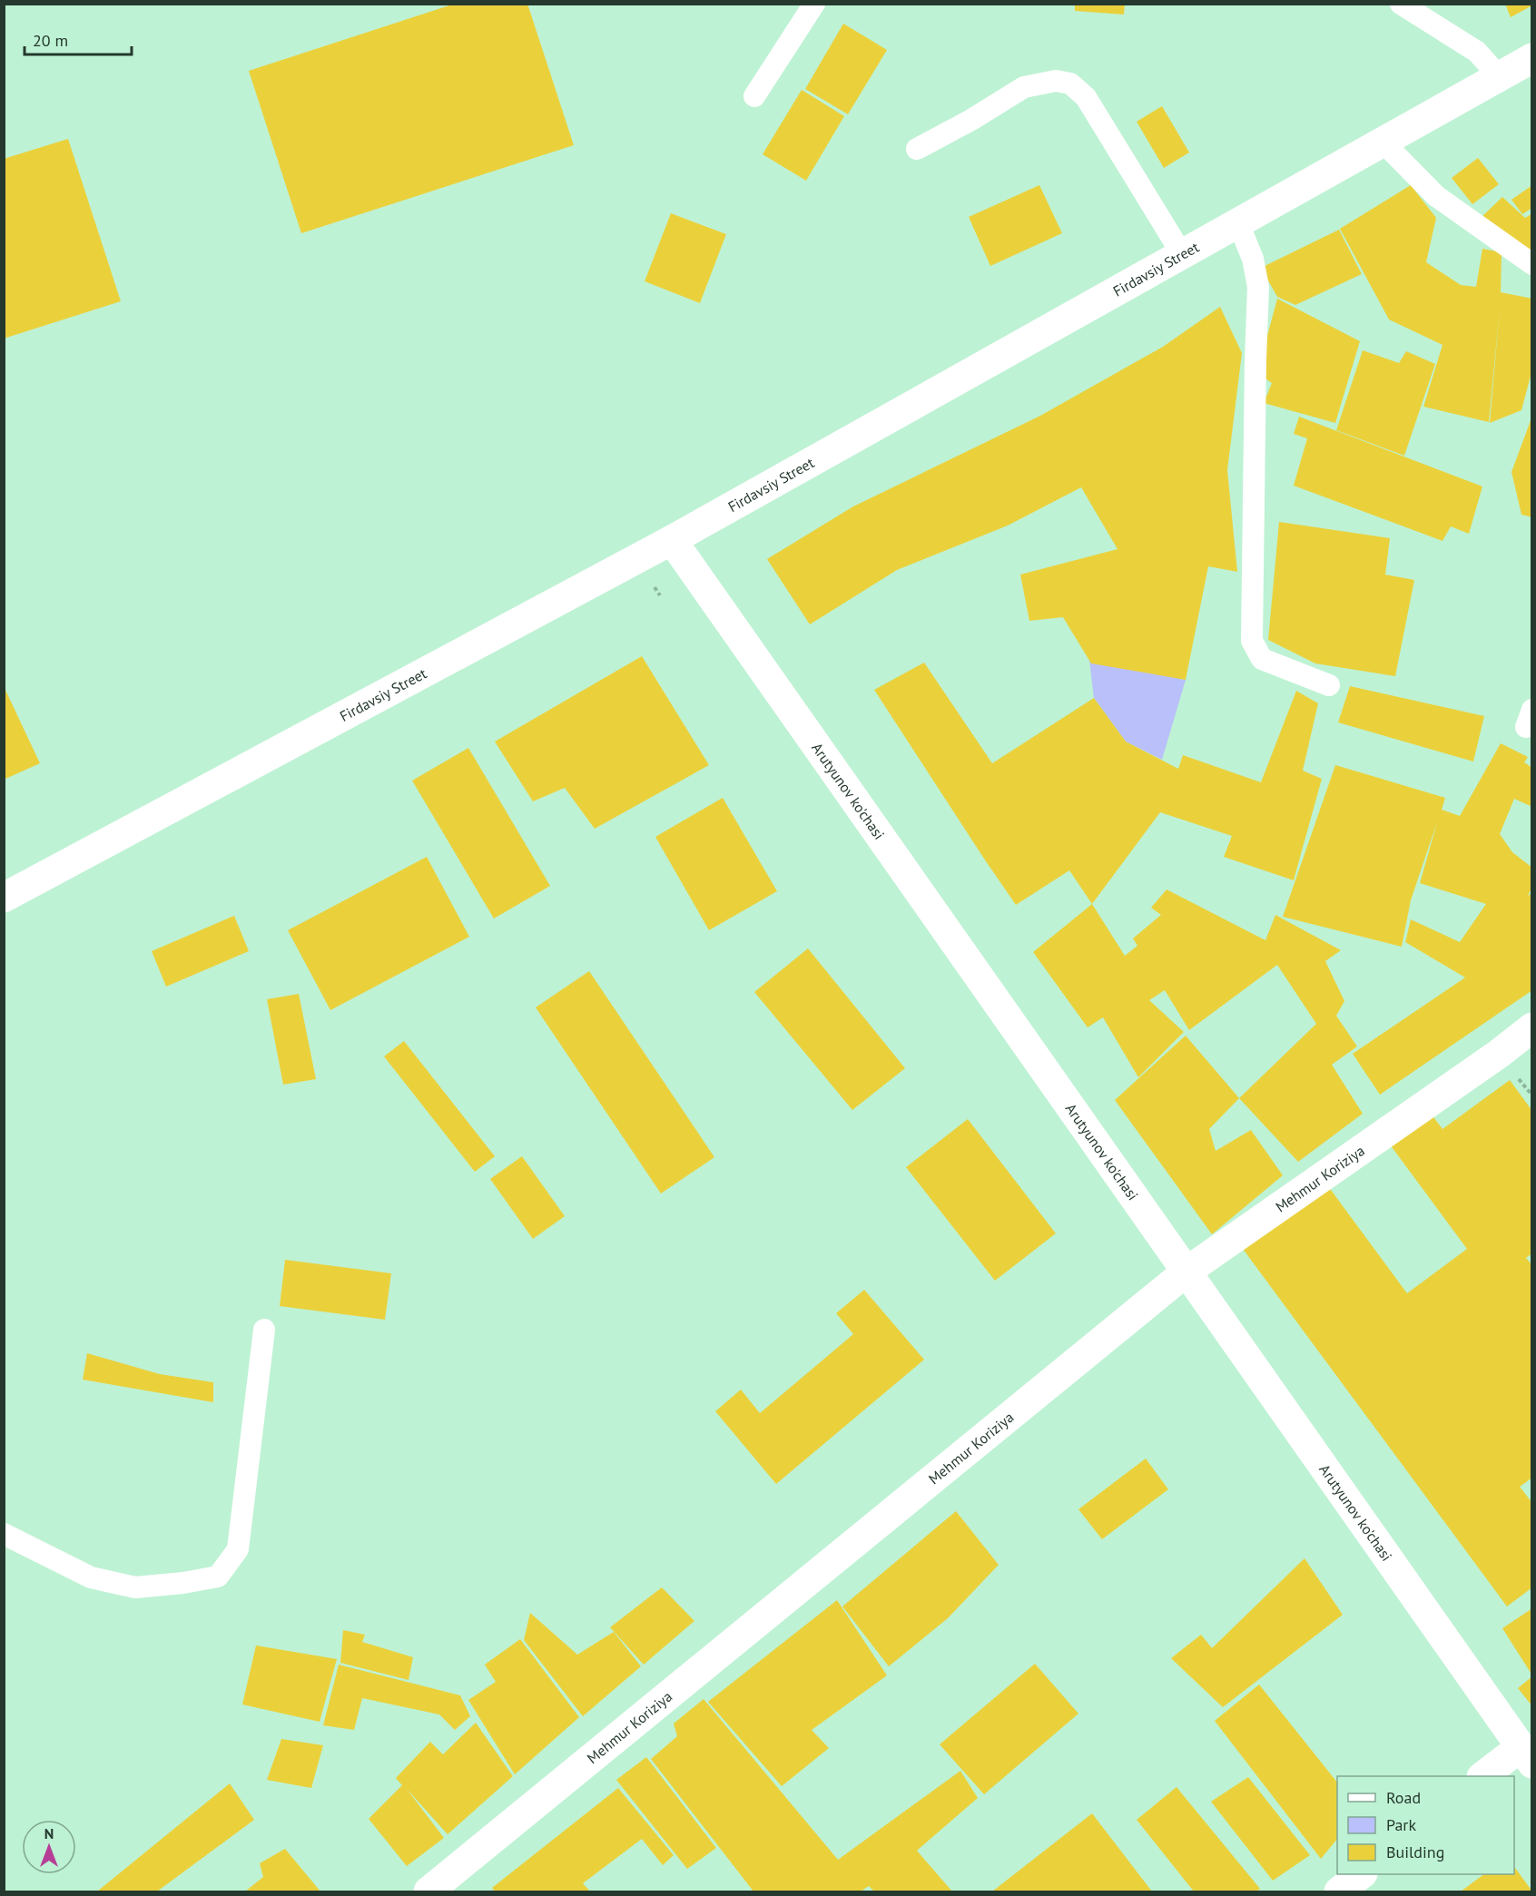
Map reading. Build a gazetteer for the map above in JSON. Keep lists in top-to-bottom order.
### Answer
{
  "streets": {
    "street": ["Firdavsiy Street", "Arutyunov ko'chasi", "Mehmur Koriziya"]
  },
  "crossings": [
    ["Firdavsiy Street", "Arutyunov ko'chasi"],
    ["Arutyunov ko'chasi", "Mehmur Koriziya"]
  ],
  "legend": ["Road", "Park", "Building"],
  "scale_bar": "20 m",
  "north": "top"
}
